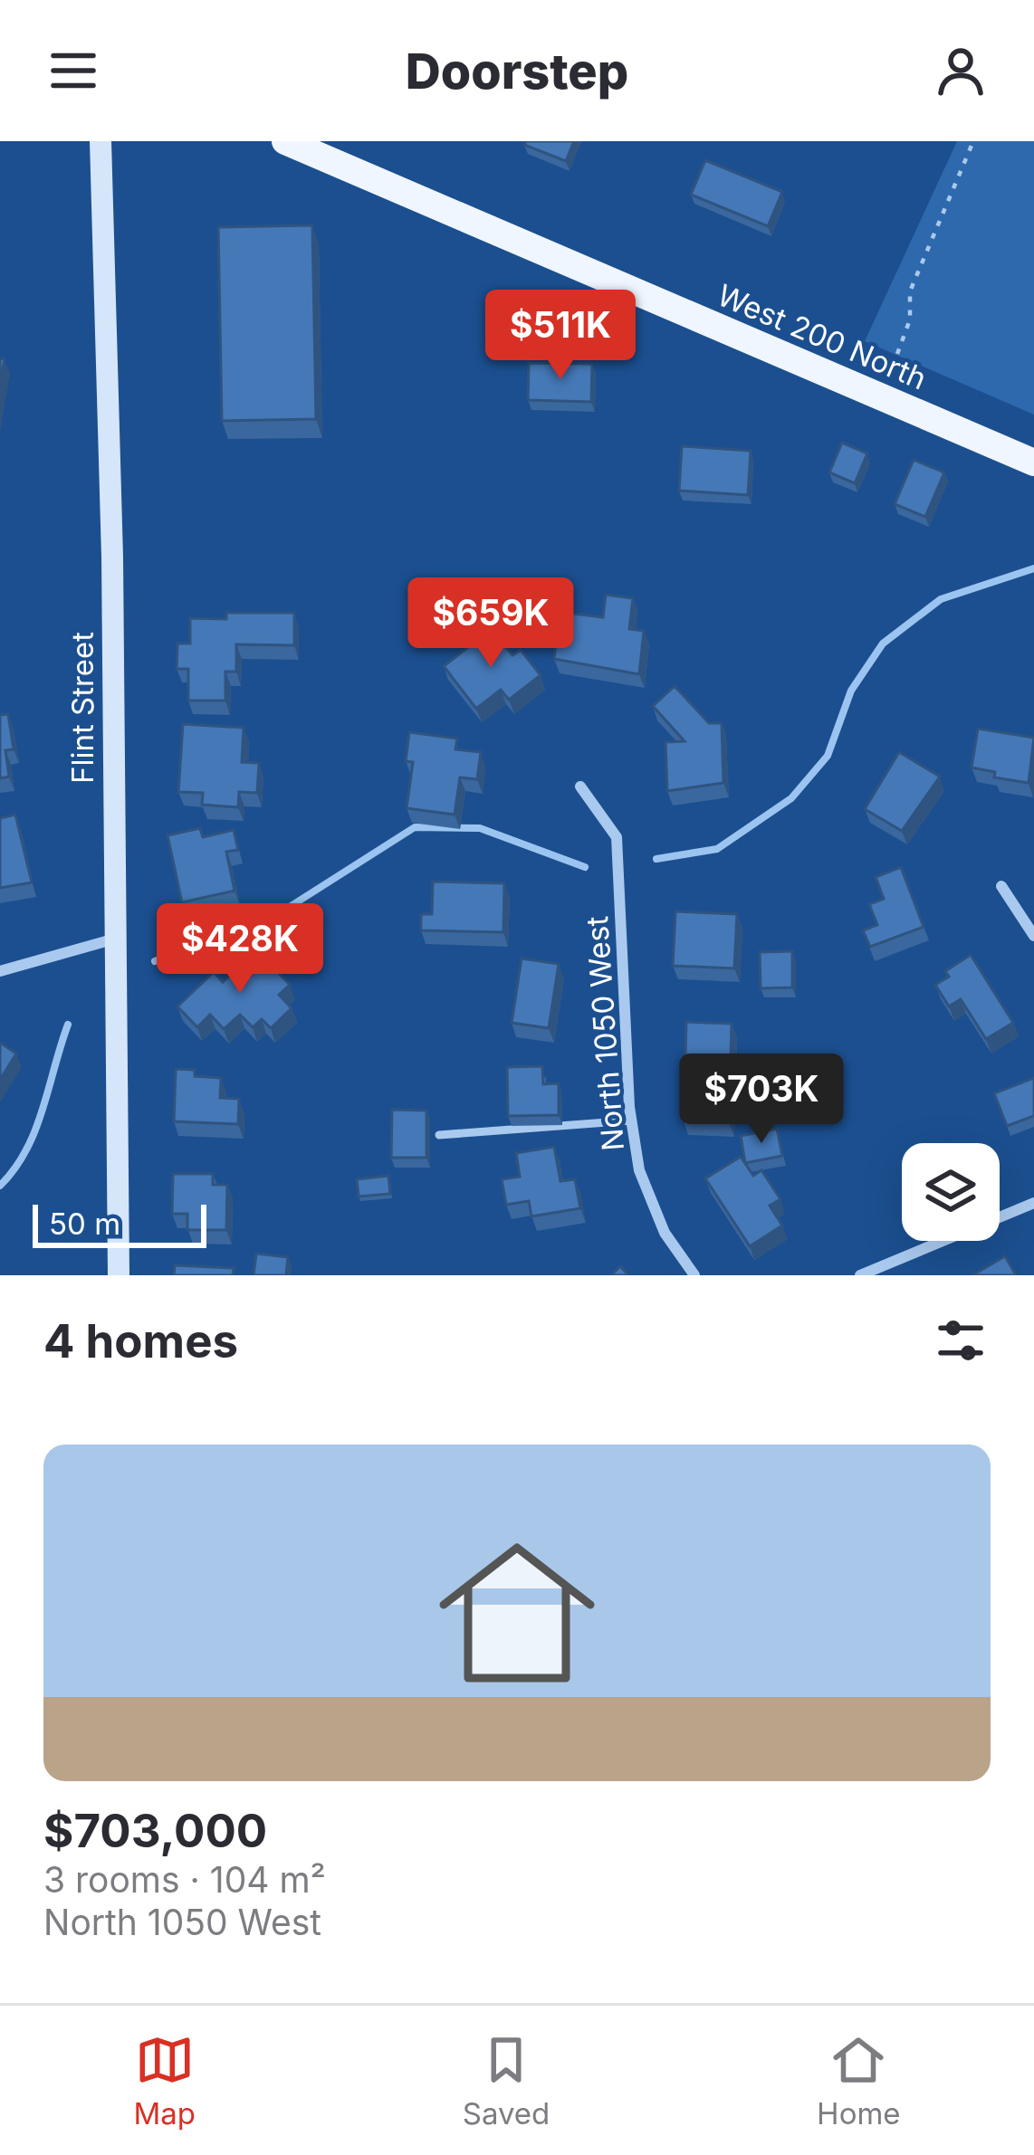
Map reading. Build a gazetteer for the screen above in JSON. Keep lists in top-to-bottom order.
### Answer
{
  "streets": {
    "main road": ["West 200 North", "Flint Street"],
    "street": ["North 1050 West"]
  },
  "scale_bar": "50 m",
  "page": {
    "header": "Doorstep",
    "price": [
      "$511K",
      "$659K",
      "$428K",
      "$703K"
    ],
    "scale": "50 m",
    "heading": "4 homes",
    "list": [
      {
        "name": "$703,000",
        "note": "3 rooms · 104 m² · North 1050 West"
      }
    ],
    "tabs": ["Map", "Saved", "Home"]
  }
}
